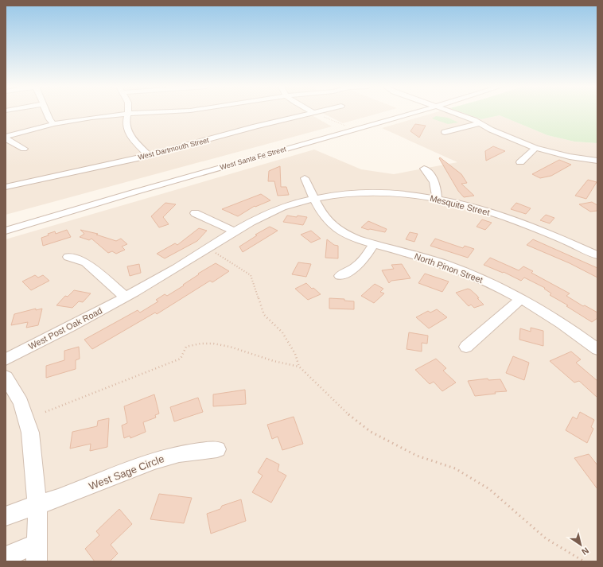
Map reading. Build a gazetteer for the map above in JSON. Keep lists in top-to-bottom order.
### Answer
{
  "streets": {
    "street": [
      "West Dartmouth Street",
      "West Santa Fe Street",
      "Mesquite Street",
      "North Pinon Street",
      "West Post Oak Road",
      "West Sage Circle"
    ]
  },
  "crossings": [
    ["Mesquite Street", "North Pinon Street"],
    ["Mesquite Street", "West Post Oak Road"],
    ["North Pinon Street", "West Post Oak Road"]
  ],
  "north": "bottom right"
}
